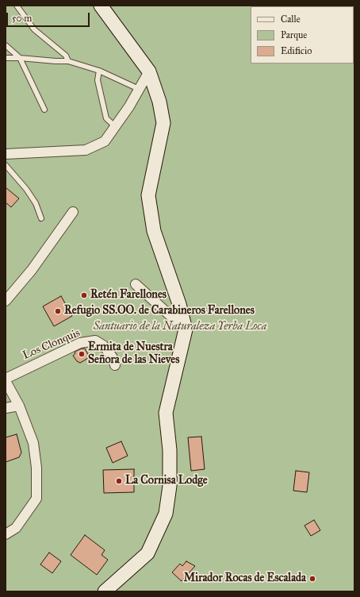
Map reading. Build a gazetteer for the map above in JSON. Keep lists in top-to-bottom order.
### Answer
{
  "streets": {
    "street": ["Los Clonquis"]
  },
  "parks": ["Santuario de la Naturaleza Yerba Loca"],
  "places": [
    "Retén Farellones",
    "Refugio SS.OO. de Carabineros Farellones",
    "Ermita de Nuestra Señora de las Nieves",
    "La Cornisa Lodge",
    "Mirador Rocas de Escalada"
  ],
  "legend": ["Calle", "Parque", "Edificio"],
  "scale_bar": "50 m"
}
